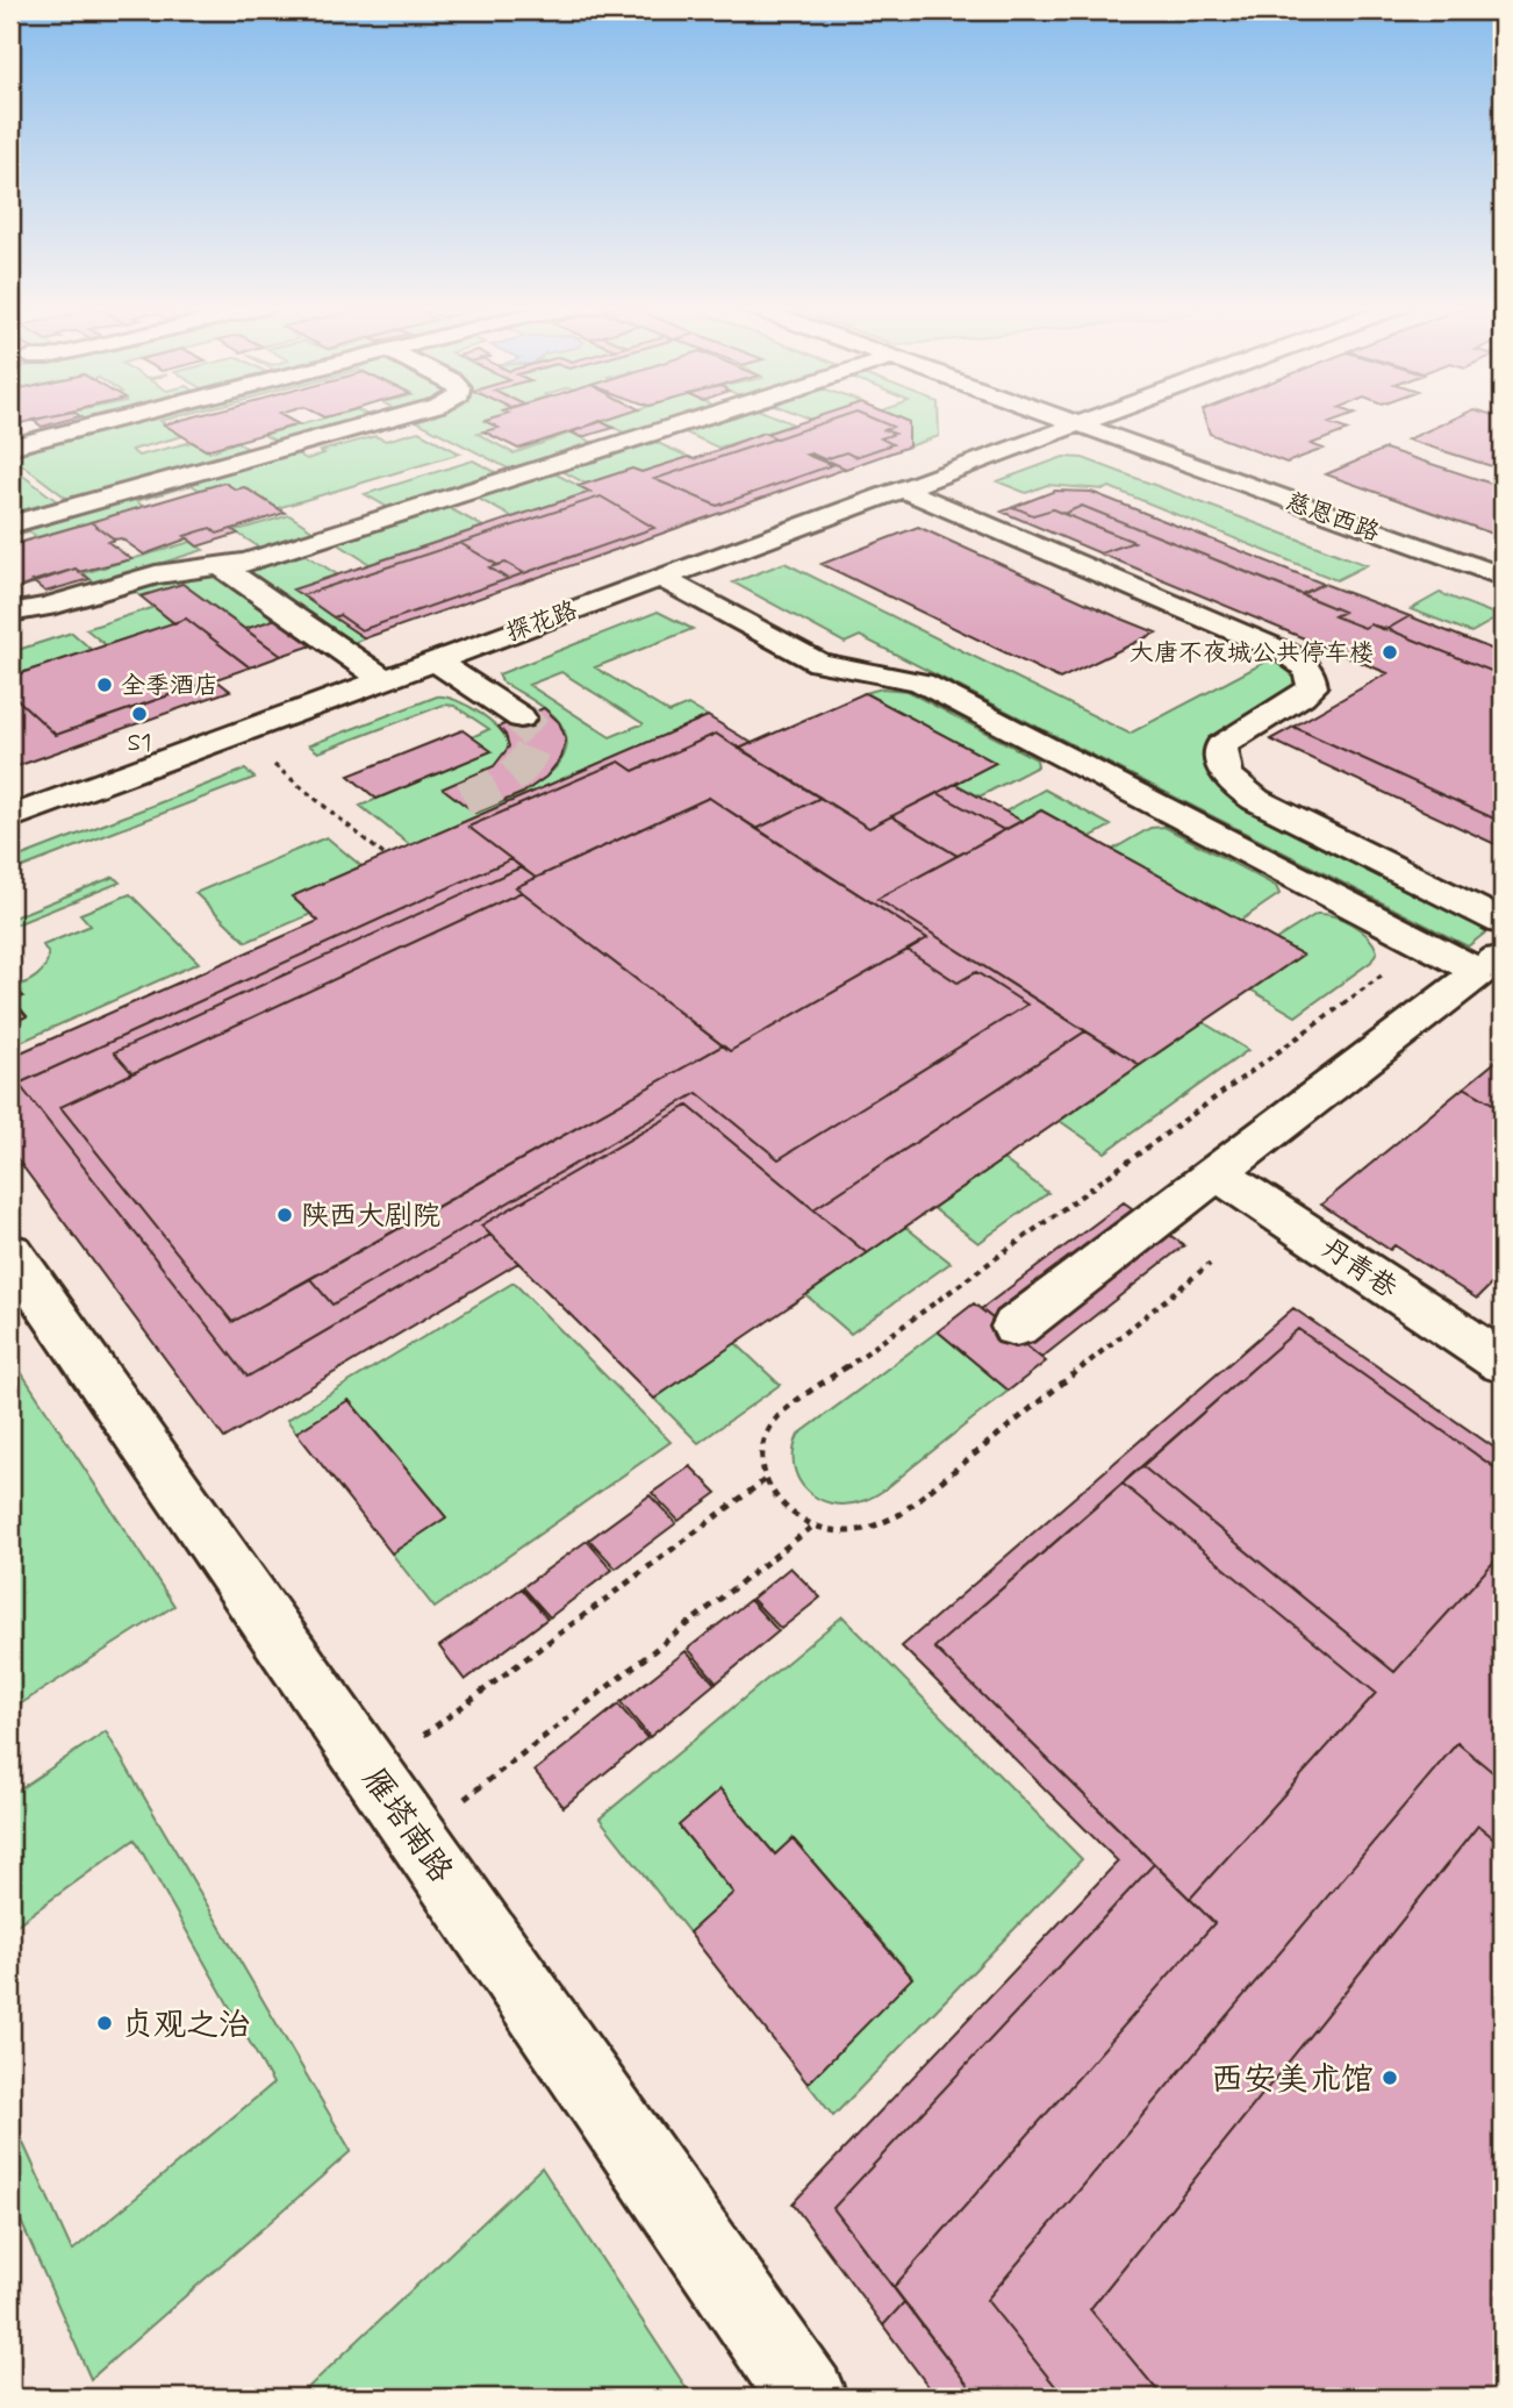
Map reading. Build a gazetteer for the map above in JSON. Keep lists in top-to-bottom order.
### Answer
{
  "streets": {
    "street": [
      "慈恩西路",
      "探花路",
      "丹青巷",
      "雁塔南路"
    ]
  },
  "crossings": [
    ["慈恩西路", "探花路"]
  ],
  "places": [
    "大唐不夜城公共停车楼",
    "全季酒店",
    "S1",
    "陕西大剧院",
    "贞观之治",
    "西安美术馆"
  ]
}
